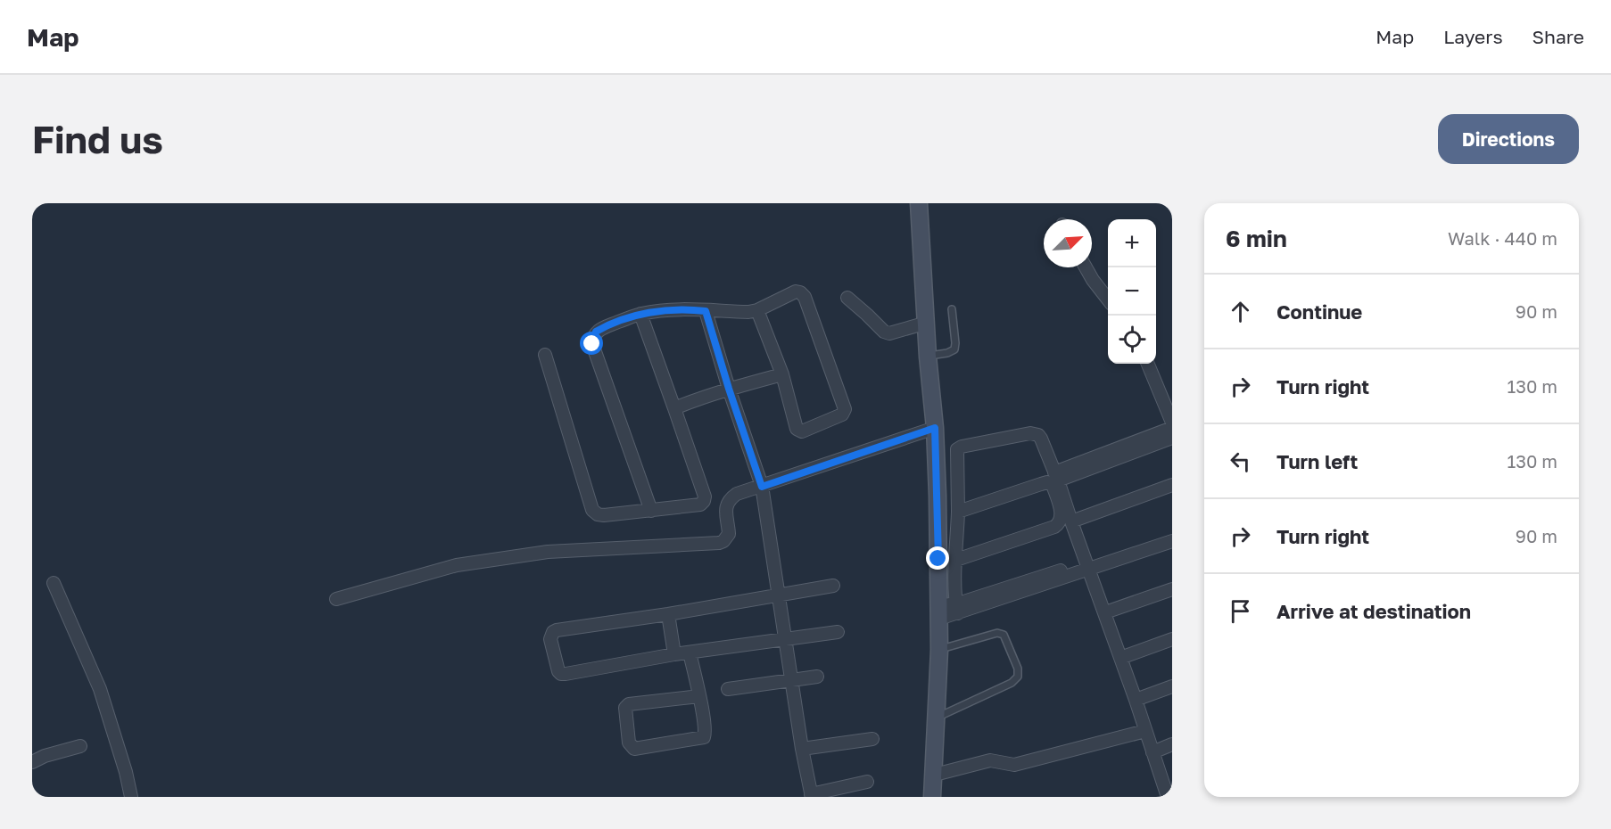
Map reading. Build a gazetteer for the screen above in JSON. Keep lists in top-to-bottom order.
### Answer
{
  "north": "top right",
  "page": {
    "header": "Map",
    "nav": ["Map", "Layers", "Share"],
    "buttons": "Directions",
    "title": "Find us",
    "heading": ["6 min", "Walk · 440 m"],
    "map_buttons": ["+", "−"],
    "list": [
      ["Continue", "90 m"],
      ["Turn right", "130 m"],
      ["Turn left", "130 m"],
      ["Turn right", "90 m"],
      "Arrive at destination"
    ]
  }
}
